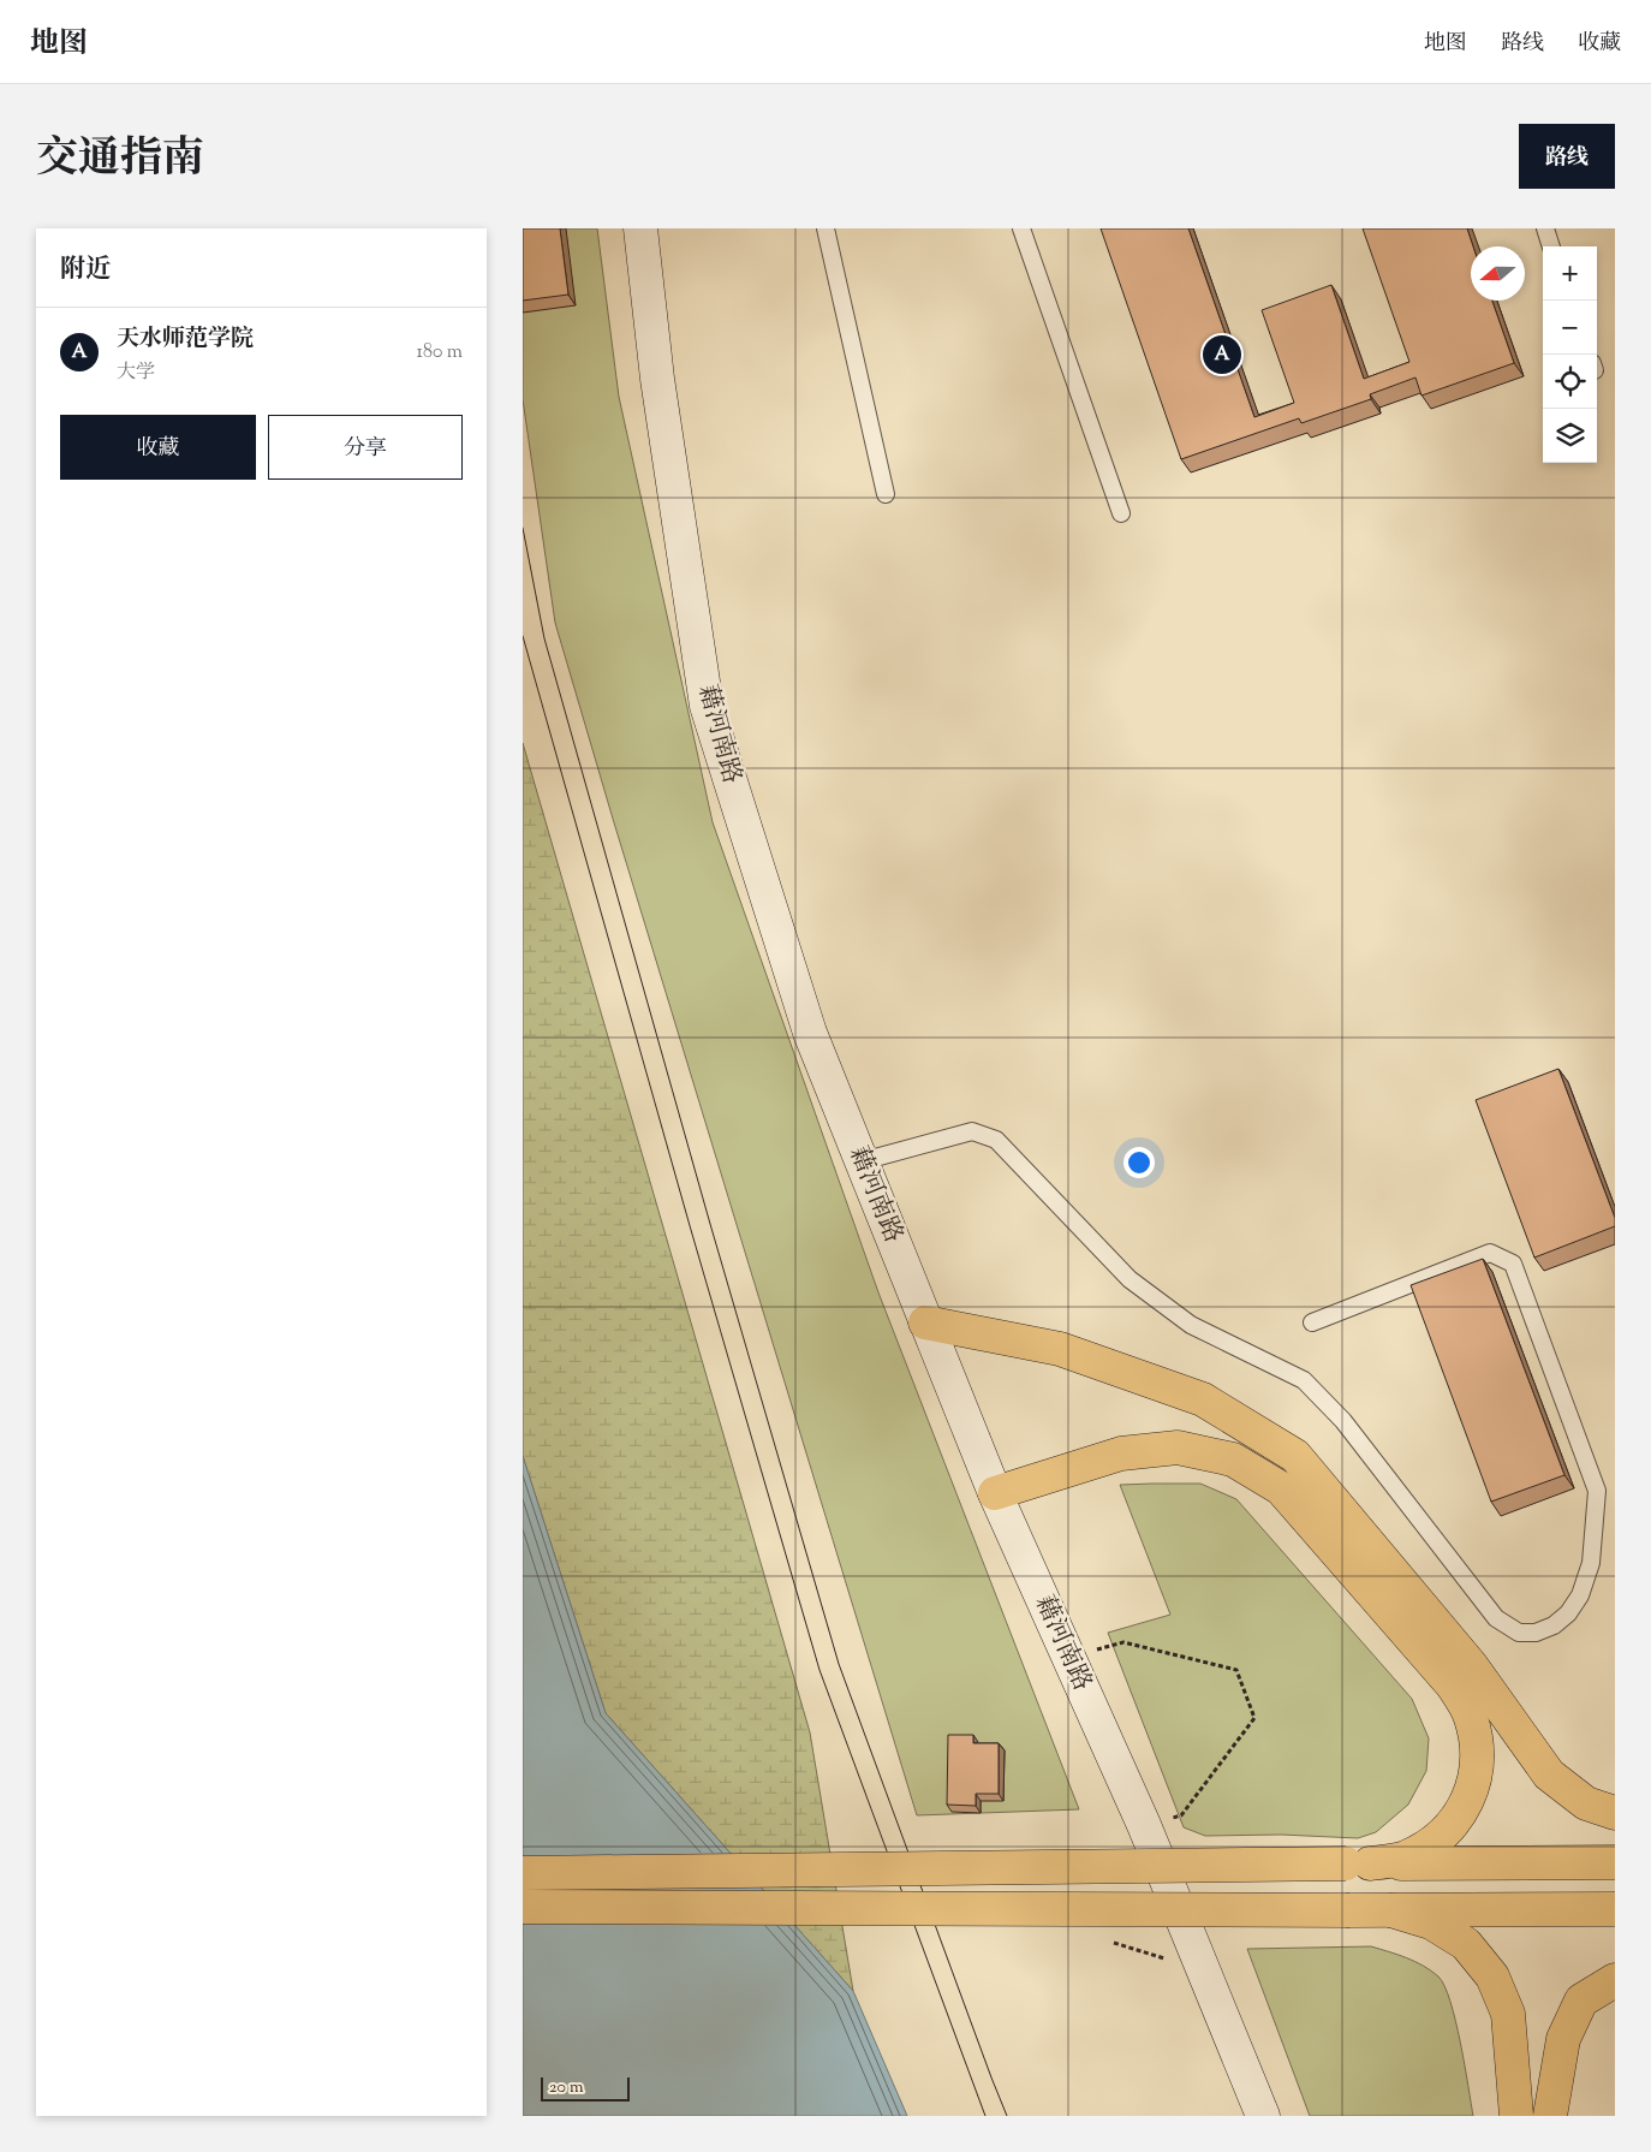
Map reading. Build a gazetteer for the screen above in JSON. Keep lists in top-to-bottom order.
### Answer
{
  "streets": {
    "main road": ["藉河南路"]
  },
  "scale_bar": "20 m",
  "north": "left",
  "page": {
    "header": "地图",
    "nav": ["地图", "路线", "收藏"],
    "title": "交通指南",
    "buttons": [
      "路线",
      ["收藏", "分享"]
    ],
    "heading": "附近",
    "map_buttons": ["+", "−"],
    "list": [
      {
        "mark": "A",
        "name": "天水师范学院",
        "note": "大学",
        "value": "180 m"
      }
    ],
    "pins": "A",
    "scale": "20 m"
  }
}
